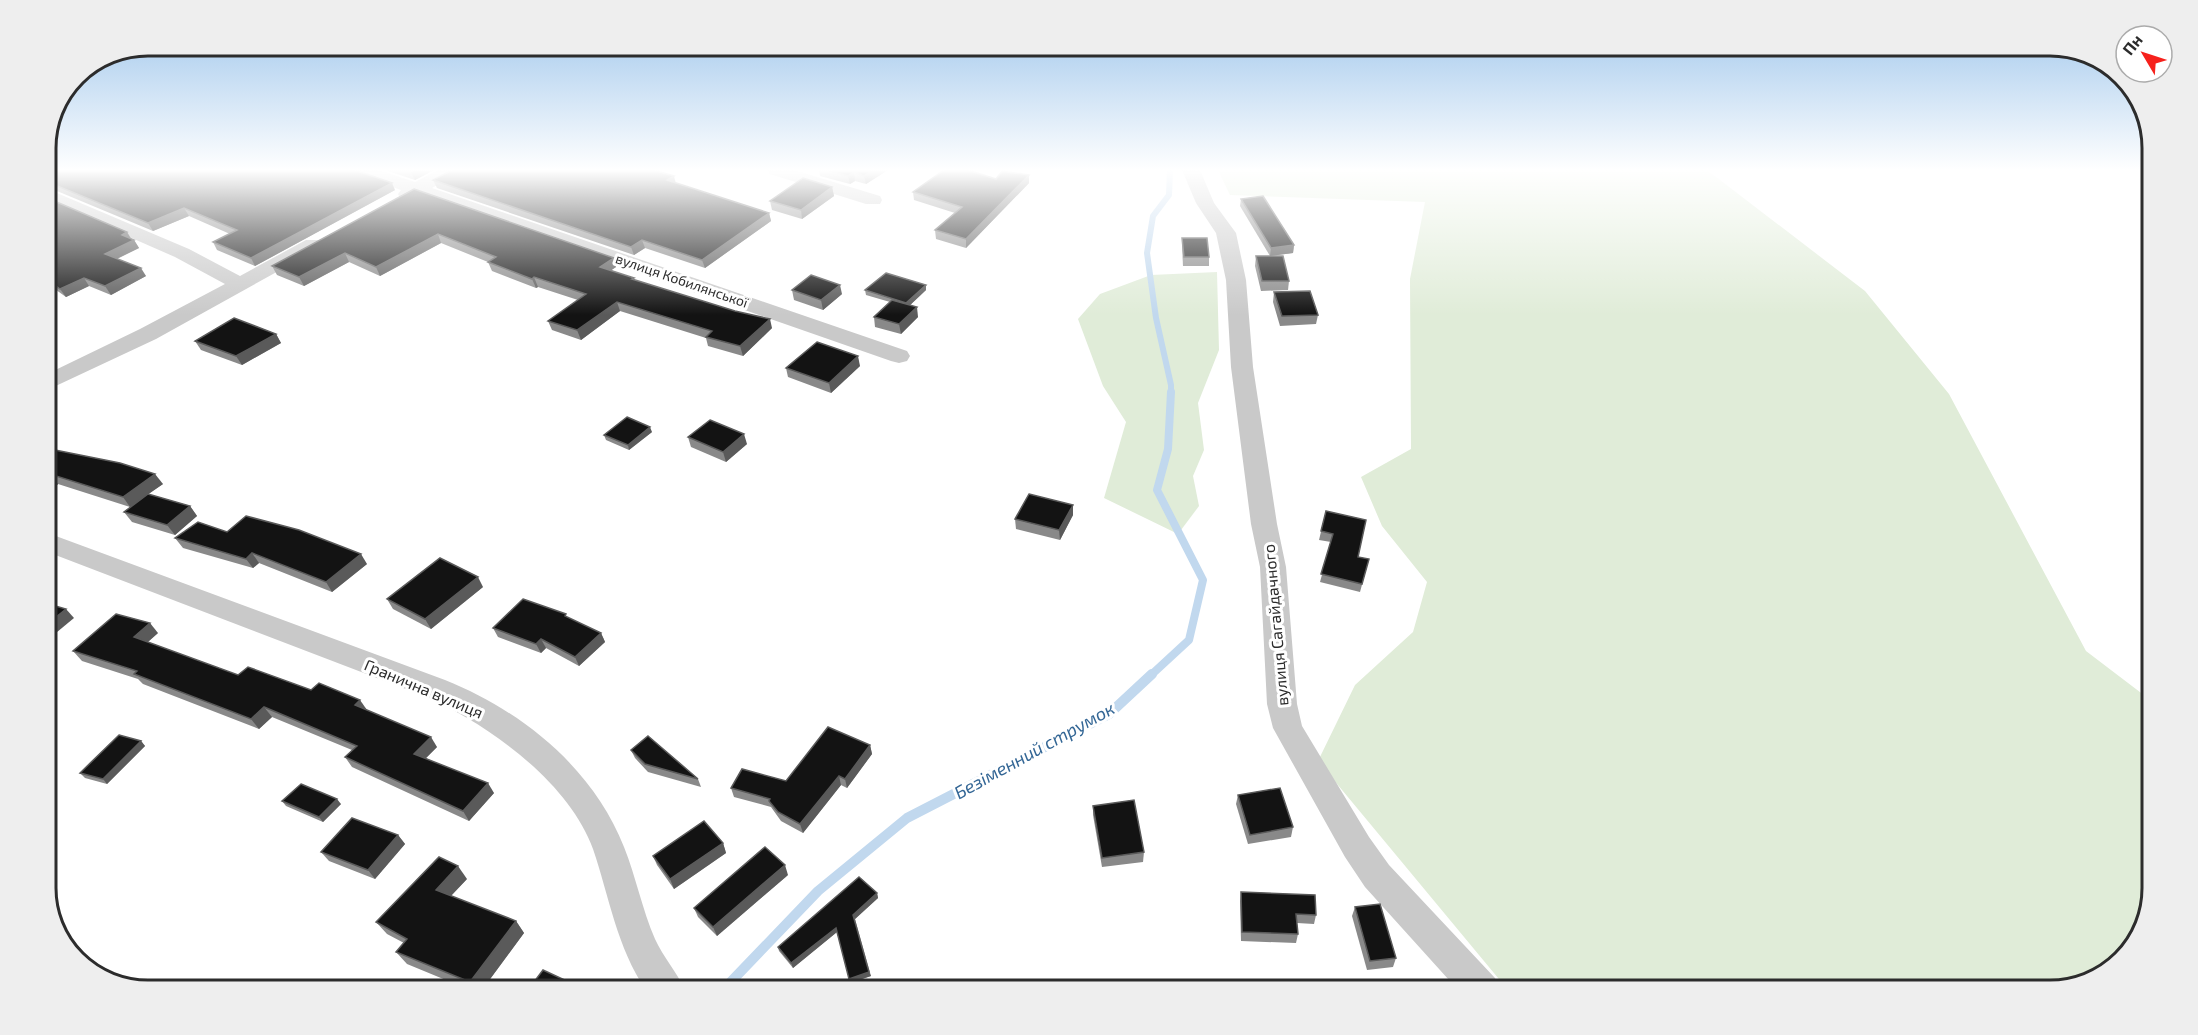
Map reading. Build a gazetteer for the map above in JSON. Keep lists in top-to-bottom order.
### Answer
{
  "streets": {
    "street": ["вулиця Кобилянської", "вулиця Сагайдачного", "Гранична вулиця"]
  },
  "water": ["Безіменний струмок"],
  "north": "top left"
}
